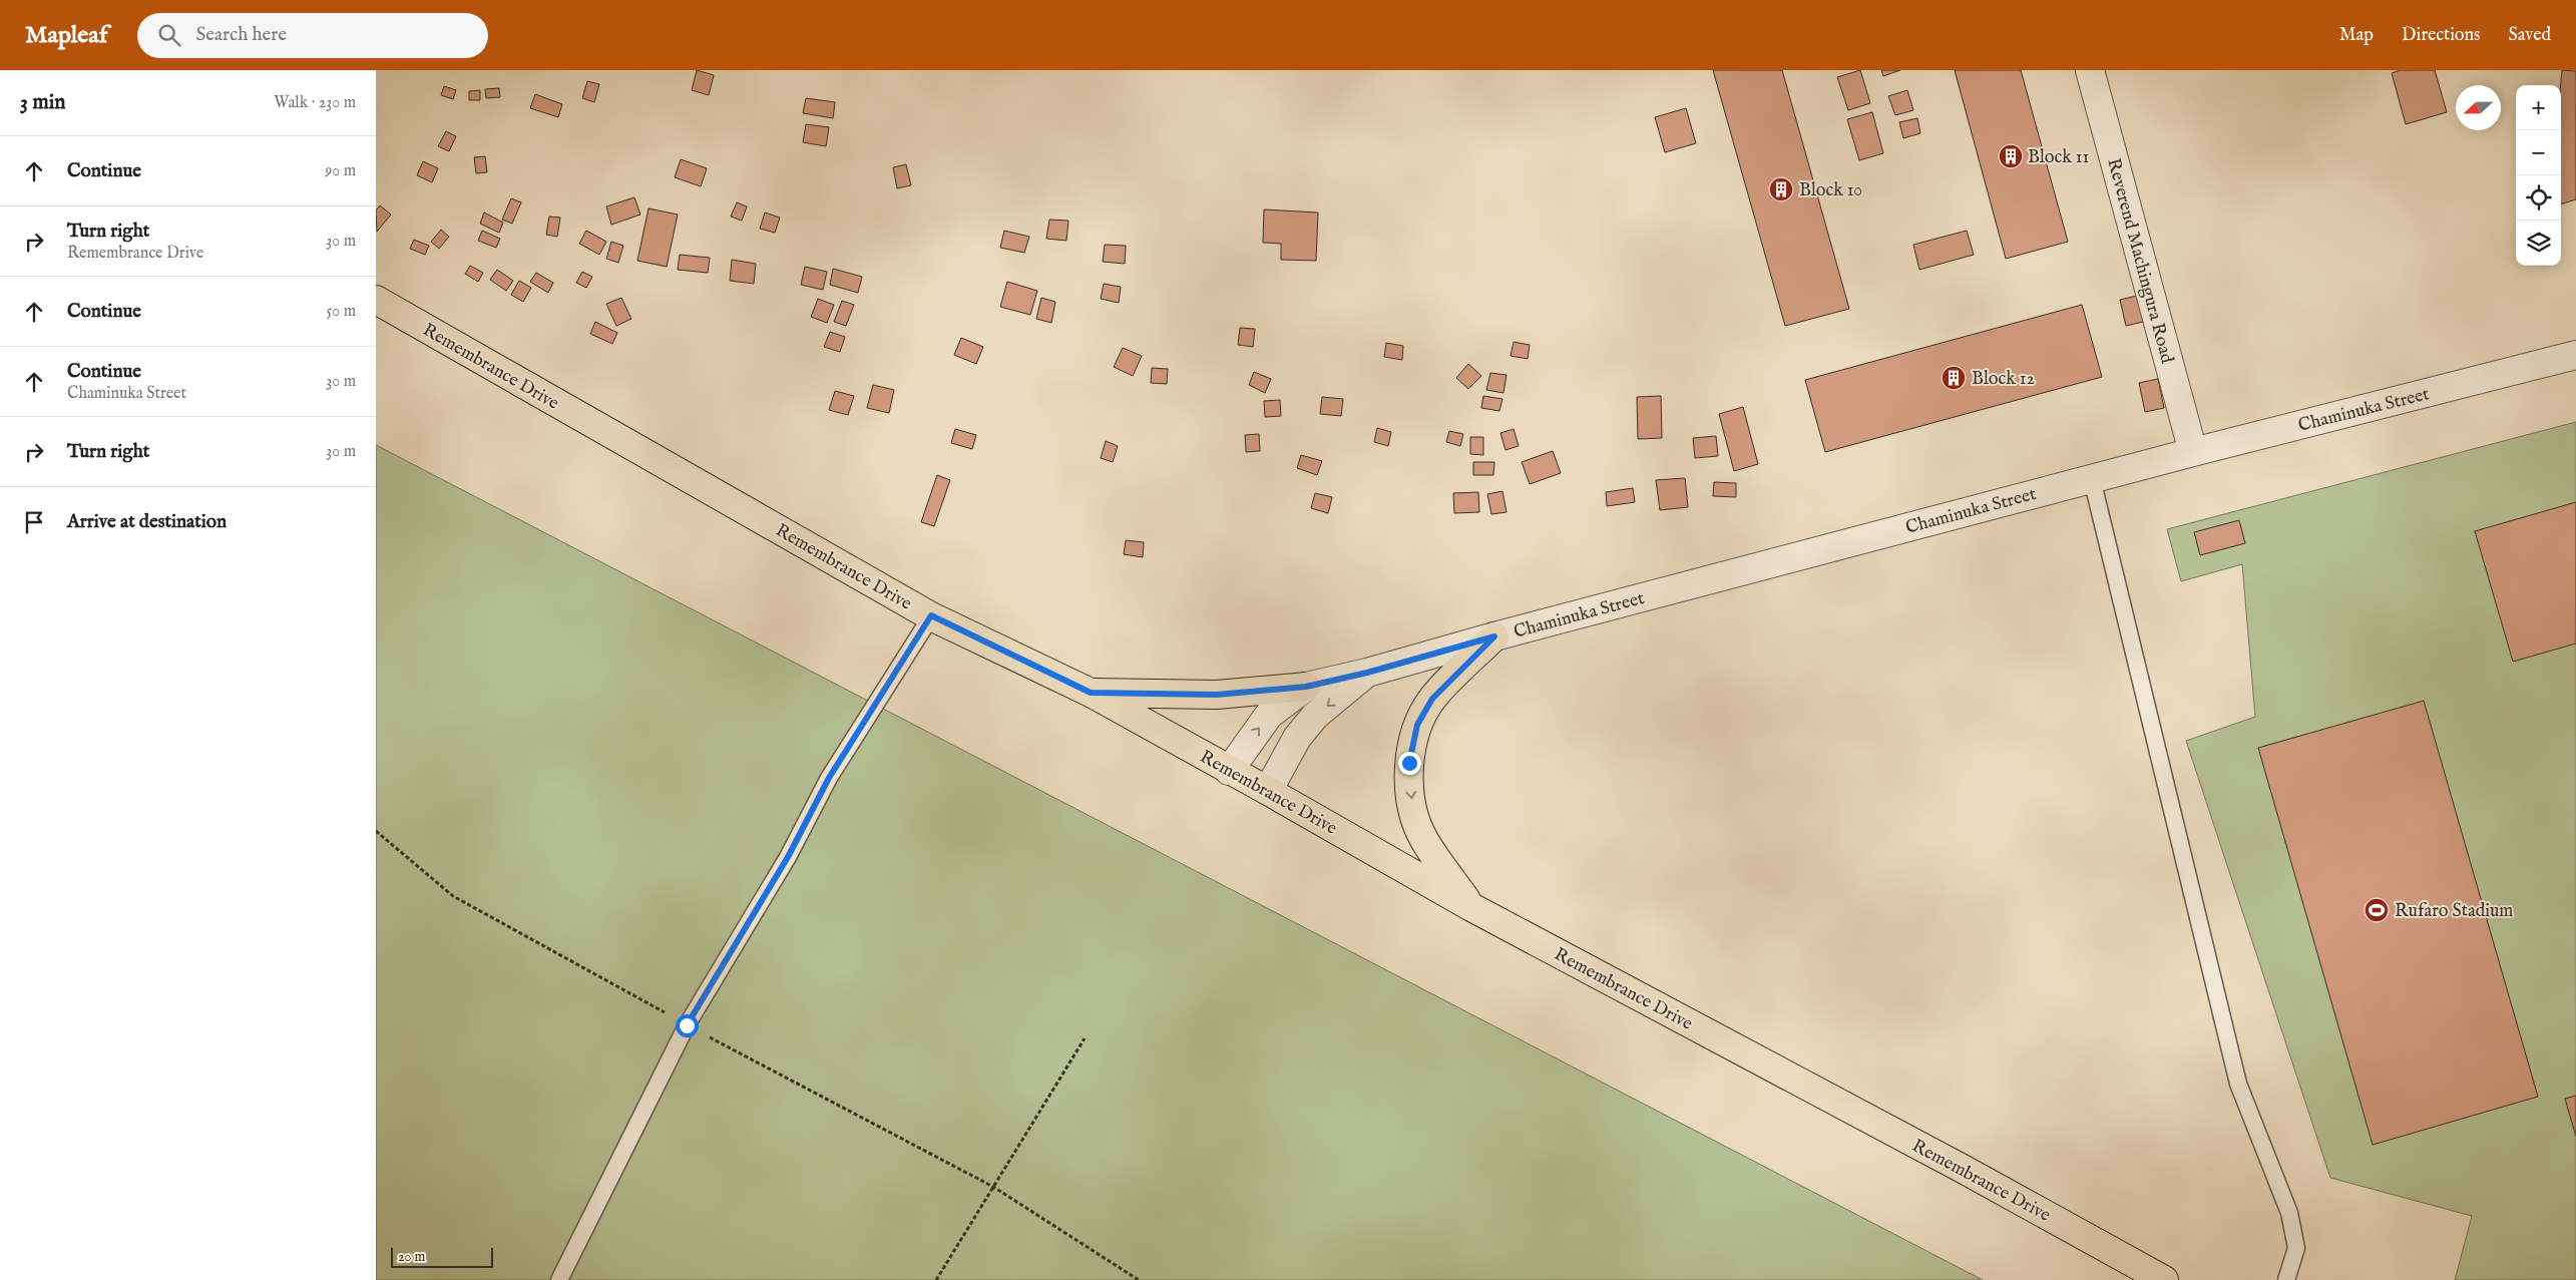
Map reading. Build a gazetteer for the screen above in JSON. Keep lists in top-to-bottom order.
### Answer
{
  "streets": {
    "main road": ["Remembrance Drive"],
    "street": ["Reverend Machingura Road", "Chaminuka Street"]
  },
  "crossings": [
    ["Reverend Machingura Road", "Chaminuka Street"]
  ],
  "places": {
    "building": ["Block 11", "Block 10", "Block 12"],
    "sports": ["Rufaro Stadium"]
  },
  "scale_bar": "20 m",
  "north": "left",
  "page": {
    "header": "Mapleaf",
    "search": "Search here",
    "nav": ["Map", "Directions", "Saved"],
    "heading": ["3 min", "Walk · 230 m"],
    "map_buttons": ["+", "−"],
    "list": [
      ["Continue", "90 m"],
      ["Turn right", "Remembrance Drive", "30 m"],
      ["Continue", "50 m"],
      ["Continue", "Chaminuka Street", "30 m"],
      ["Turn right", "30 m"],
      "Arrive at destination"
    ],
    "scale": "20 m"
  }
}
